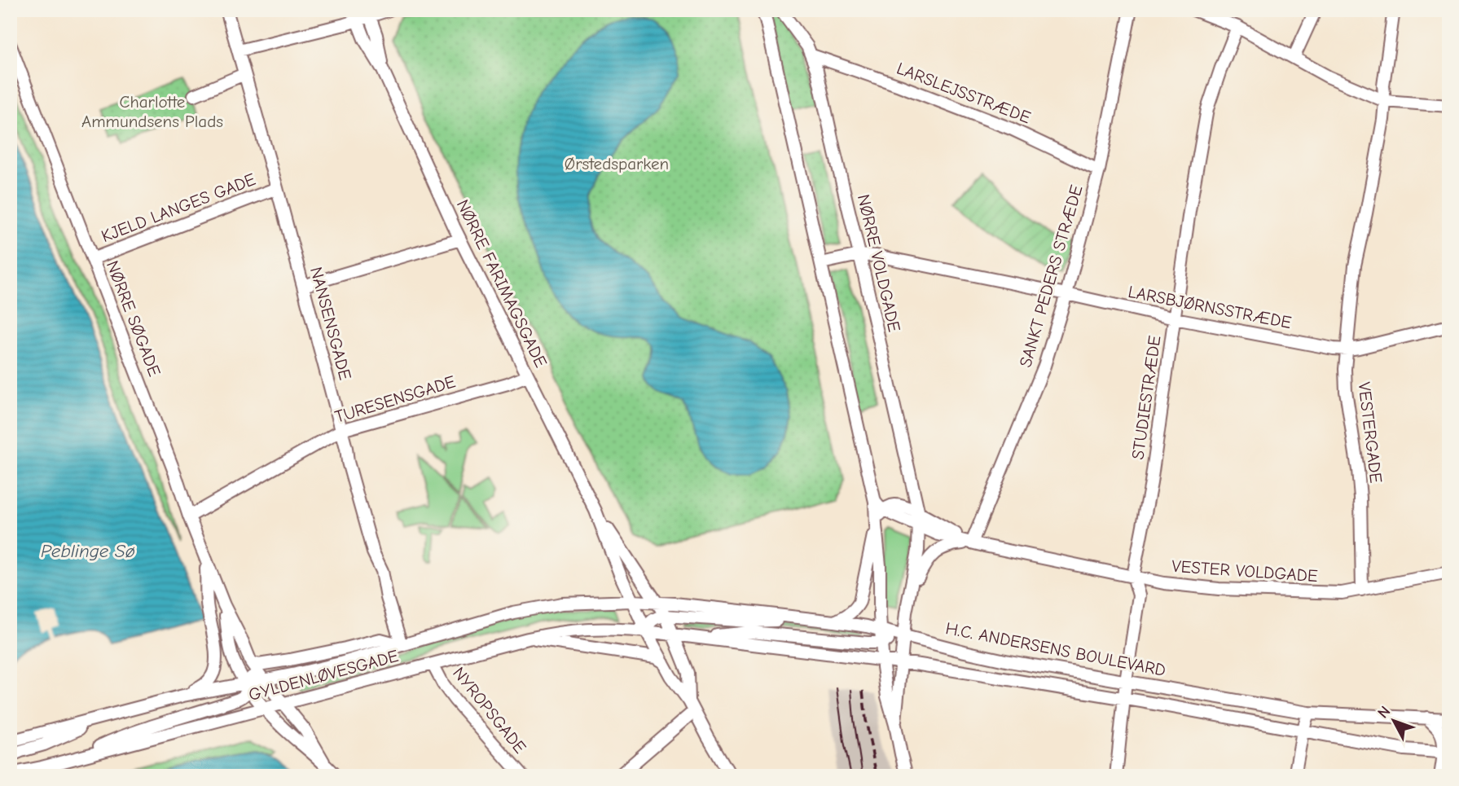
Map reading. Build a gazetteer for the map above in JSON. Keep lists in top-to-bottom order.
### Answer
{
  "streets": {
    "street": [
      "LARSLEJSSTRÆDE",
      "KJELD LANGES GADE",
      "NØRRE VOLDGADE",
      "SANKT PEDERS STRÆDE",
      "NØRRE FARIMAGSGADE",
      "LARSBJØRNSSTRÆDE",
      "NØRRE SØGADE",
      "NANSENSGADE",
      "STUDIESTRÆDE",
      "TURESENSGADE",
      "VESTERGADE",
      "VESTER VOLDGADE",
      "H.C. ANDERSENS BOULEVARD",
      "GYLDENLØVESGADE",
      "NYROPSGADE"
    ]
  },
  "crossings": [
    ["LARSLEJSSTRÆDE", "NØRRE VOLDGADE"],
    ["LARSLEJSSTRÆDE", "SANKT PEDERS STRÆDE"],
    ["KJELD LANGES GADE", "NØRRE SØGADE"],
    ["KJELD LANGES GADE", "NANSENSGADE"],
    ["NØRRE VOLDGADE", "LARSBJØRNSSTRÆDE"],
    ["NØRRE VOLDGADE", "VESTER VOLDGADE"],
    ["SANKT PEDERS STRÆDE", "LARSBJØRNSSTRÆDE"],
    ["SANKT PEDERS STRÆDE", "VESTER VOLDGADE"],
    ["NØRRE FARIMAGSGADE", "TURESENSGADE"],
    ["NØRRE FARIMAGSGADE", "H.C. ANDERSENS BOULEVARD"],
    ["NØRRE FARIMAGSGADE", "GYLDENLØVESGADE"],
    ["LARSBJØRNSSTRÆDE", "STUDIESTRÆDE"],
    ["LARSBJØRNSSTRÆDE", "VESTERGADE"],
    ["NØRRE SØGADE", "TURESENSGADE"],
    ["NØRRE SØGADE", "GYLDENLØVESGADE"],
    ["NANSENSGADE", "TURESENSGADE"],
    ["NANSENSGADE", "GYLDENLØVESGADE"],
    ["STUDIESTRÆDE", "VESTER VOLDGADE"],
    ["STUDIESTRÆDE", "H.C. ANDERSENS BOULEVARD"],
    ["VESTERGADE", "VESTER VOLDGADE"],
    ["H.C. ANDERSENS BOULEVARD", "GYLDENLØVESGADE"],
    ["GYLDENLØVESGADE", "NYROPSGADE"]
  ],
  "water": ["Peblinge Sø"],
  "parks": ["Charlotte Ammundsens Plads", "Ørstedsparken"],
  "north": "top left"
}
